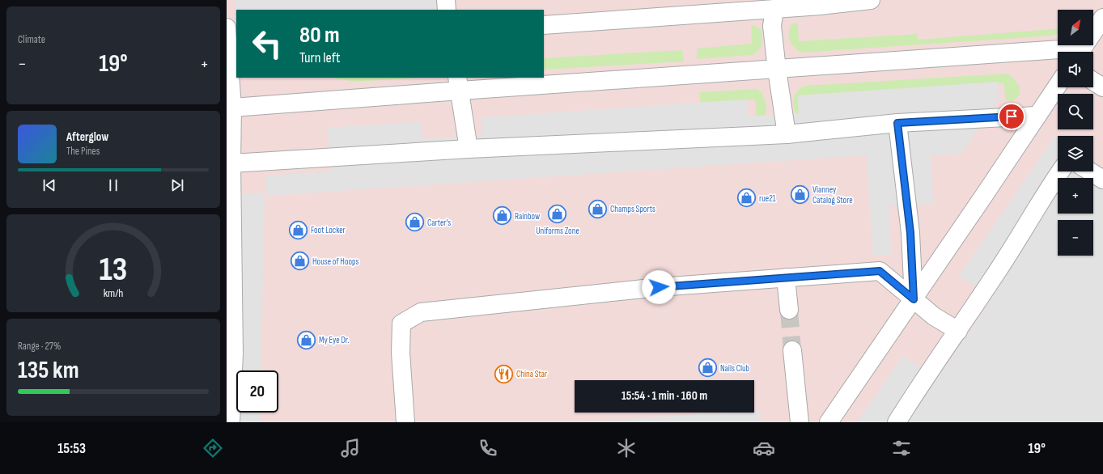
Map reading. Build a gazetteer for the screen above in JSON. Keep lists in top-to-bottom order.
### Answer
{
  "places": {
    "shop": [
      "Vianney Catalog Store",
      "rue21",
      "Champs Sports",
      "Uniforms Zone",
      "Rainbow",
      "Carter's",
      "Foot Locker",
      "House of Hoops",
      "My Eye Dr.",
      "Nails Club"
    ],
    "restaurant": ["China Star"]
  },
  "north": "top right",
  "page": {
    "tile": [
      "Climate",
      ["Range · 27%", "135 km"]
    ],
    "map_buttons": ["+", "−"],
    "turn": ["80 m", "Turn left"],
    "heat": ["−", "19°", "+"],
    "song": ["Afterglow", "The Pines"],
    "limit": "20",
    "trip": "15:54 · 1 min · 160 m",
    "tabs": ["15:53", "19°"],
    "gauge": ["13", "km/h"]
  }
}
